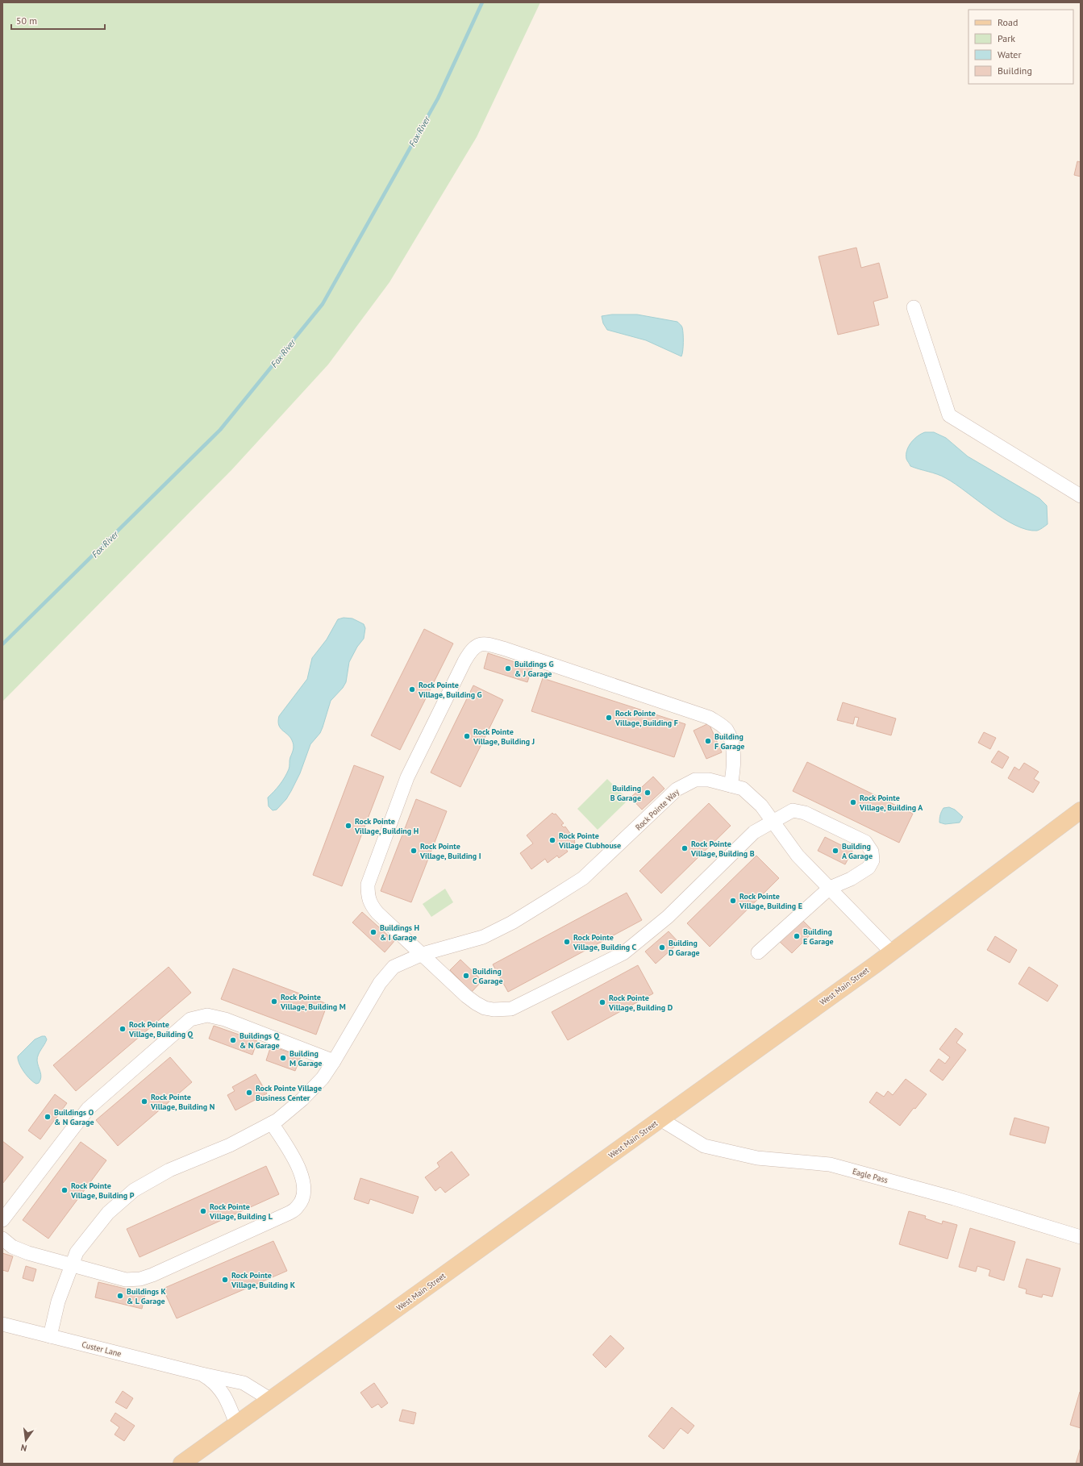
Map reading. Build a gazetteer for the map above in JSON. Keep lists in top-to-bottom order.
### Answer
{
  "streets": {
    "main road": ["West Main Street"],
    "street": ["Rock Pointe Way", "Eagle Pass", "Custer Lane"]
  },
  "crossings": [
    ["Rock Pointe Way", "West Main Street"],
    ["Rock Pointe Way", "Custer Lane"],
    ["West Main Street", "Eagle Pass"],
    ["West Main Street", "Custer Lane"]
  ],
  "water": ["Fox River"],
  "places": [
    "Buildings G & J Garage",
    "Rock Pointe Village, Building G",
    "Rock Pointe Village, Building F",
    "Rock Pointe Village, Building J",
    "Building F Garage",
    "Building B Garage",
    "Rock Pointe Village, Building A",
    "Rock Pointe Village, Building H",
    "Rock Pointe Village Clubhouse",
    "Rock Pointe Village, Building B",
    "Rock Pointe Village, Building I",
    "Building A Garage",
    "Rock Pointe Village, Building E",
    "Buildings H & I Garage",
    "Building E Garage",
    "Rock Pointe Village, Building C",
    "Building D Garage",
    "Building C Garage",
    "Rock Pointe Village, Building M",
    "Rock Pointe Village, Building D",
    "Rock Pointe Village, Building Q",
    "Buildings Q & N Garage",
    "Building M Garage",
    "Rock Pointe Village Business Center",
    "Rock Pointe Village, Building N",
    "Buildings O & N Garage",
    "Rock Pointe Village, Building P",
    "Rock Pointe Village, Building L",
    "Rock Pointe Village, Building K",
    "Buildings K & L Garage"
  ],
  "legend": [
    "Road",
    "Park",
    "Water",
    "Building"
  ],
  "scale_bar": "50 m",
  "north": "bottom"
}
